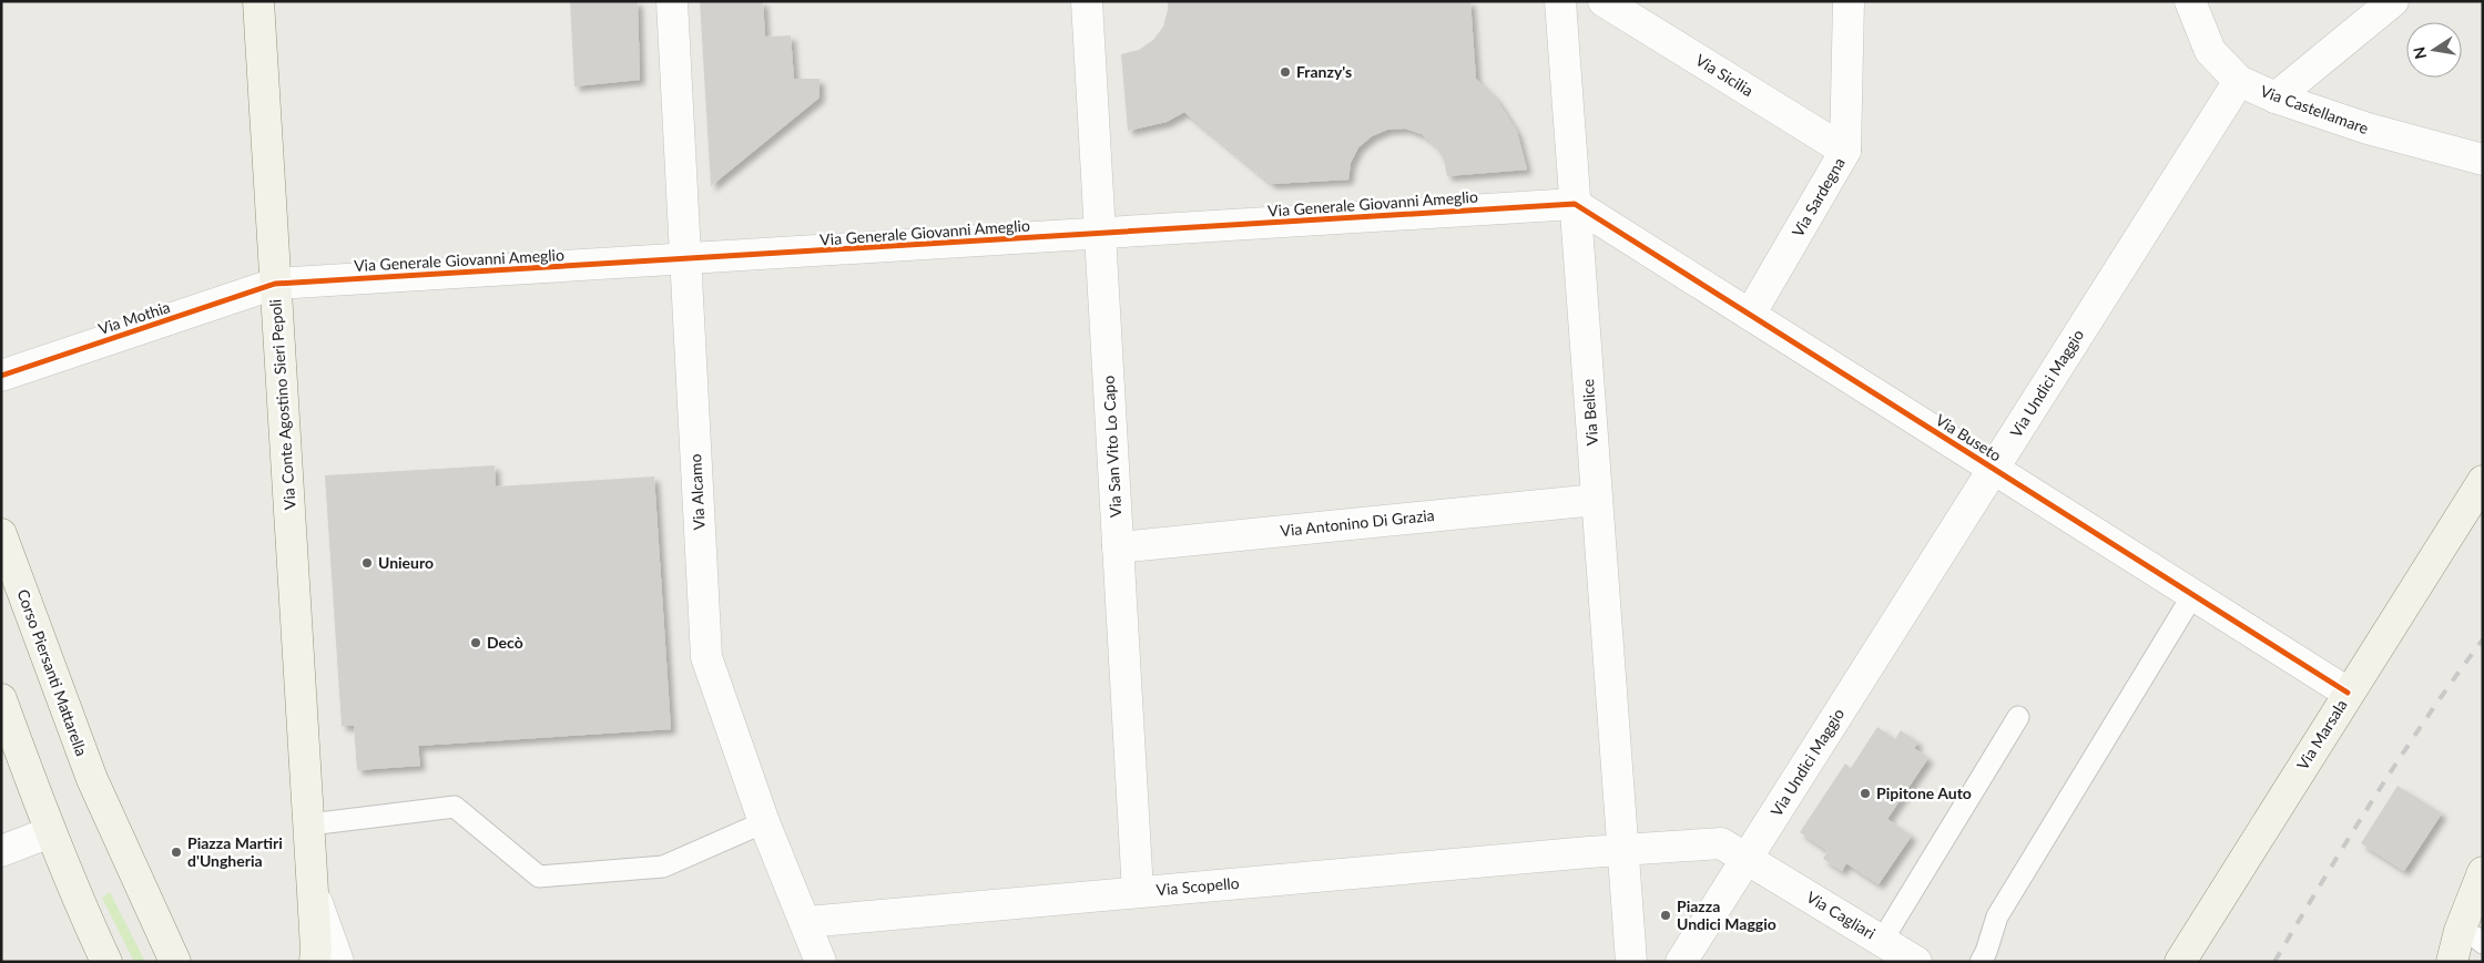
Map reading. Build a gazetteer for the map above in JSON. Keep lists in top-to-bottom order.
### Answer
{
  "streets": {
    "main road": ["Via Conte Agostino Sieri Pepoli", "Corso Piersanti Mattarella", "Via Marsala"],
    "street": [
      "Via Sicilia",
      "Via Castellamare",
      "Via Sardegna",
      "Via Generale Giovanni Ameglio",
      "Via Mothia",
      "Via Undici Maggio",
      "Via Belice",
      "Via Buseto",
      "Via San Vito Lo Capo",
      "Via Alcamo",
      "Via Antonino Di Grazia",
      "Via Scopello",
      "Via Cagliari"
    ]
  },
  "crossings": [
    ["Via Sicilia", "Via Sardegna"],
    ["Via Castellamare", "Via Undici Maggio"],
    ["Via Sardegna", "Via Buseto"],
    ["Via Generale Giovanni Ameglio", "Via Mothia"],
    ["Via Generale Giovanni Ameglio", "Via Conte Agostino Sieri Pepoli"],
    ["Via Generale Giovanni Ameglio", "Via Belice"],
    ["Via Generale Giovanni Ameglio", "Via Buseto"],
    ["Via Generale Giovanni Ameglio", "Via San Vito Lo Capo"],
    ["Via Generale Giovanni Ameglio", "Via Alcamo"],
    ["Via Mothia", "Via Conte Agostino Sieri Pepoli"],
    ["Via Undici Maggio", "Via Buseto"],
    ["Via Undici Maggio", "Via Cagliari"],
    ["Via Belice", "Via Buseto"],
    ["Via Belice", "Via Antonino Di Grazia"],
    ["Via Belice", "Via Scopello"],
    ["Via Belice", "Via Cagliari"],
    ["Via Buseto", "Via Marsala"],
    ["Via San Vito Lo Capo", "Via Antonino Di Grazia"],
    ["Via San Vito Lo Capo", "Via Scopello"],
    ["Via Alcamo", "Via Scopello"],
    ["Via Scopello", "Via Cagliari"]
  ],
  "places": [
    "Franzy's",
    "Unieuro",
    "Decò",
    "Pipitone Auto",
    "Piazza Martiri d'Ungheria",
    "Piazza Undici Maggio"
  ],
  "north": "left"
}
